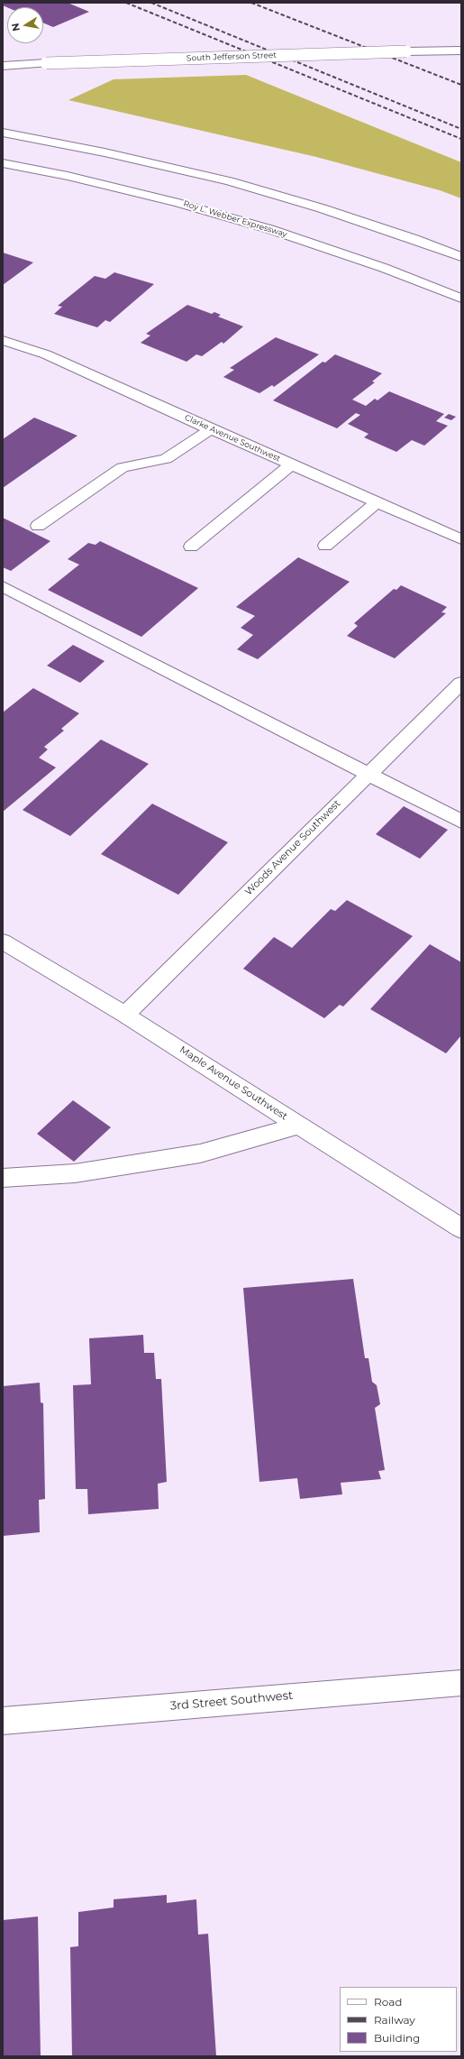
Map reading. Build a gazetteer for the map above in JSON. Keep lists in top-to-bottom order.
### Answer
{
  "streets": {
    "main road": [
      "South Jefferson Street",
      "Roy L. Webber Expressway",
      "Clarke Avenue Southwest",
      "Woods Avenue Southwest",
      "Maple Avenue Southwest",
      "3rd Street Southwest"
    ]
  },
  "crossings": [
    ["Woods Avenue Southwest", "Maple Avenue Southwest"]
  ],
  "legend": ["Road", "Railway", "Building"],
  "north": "left"
}
